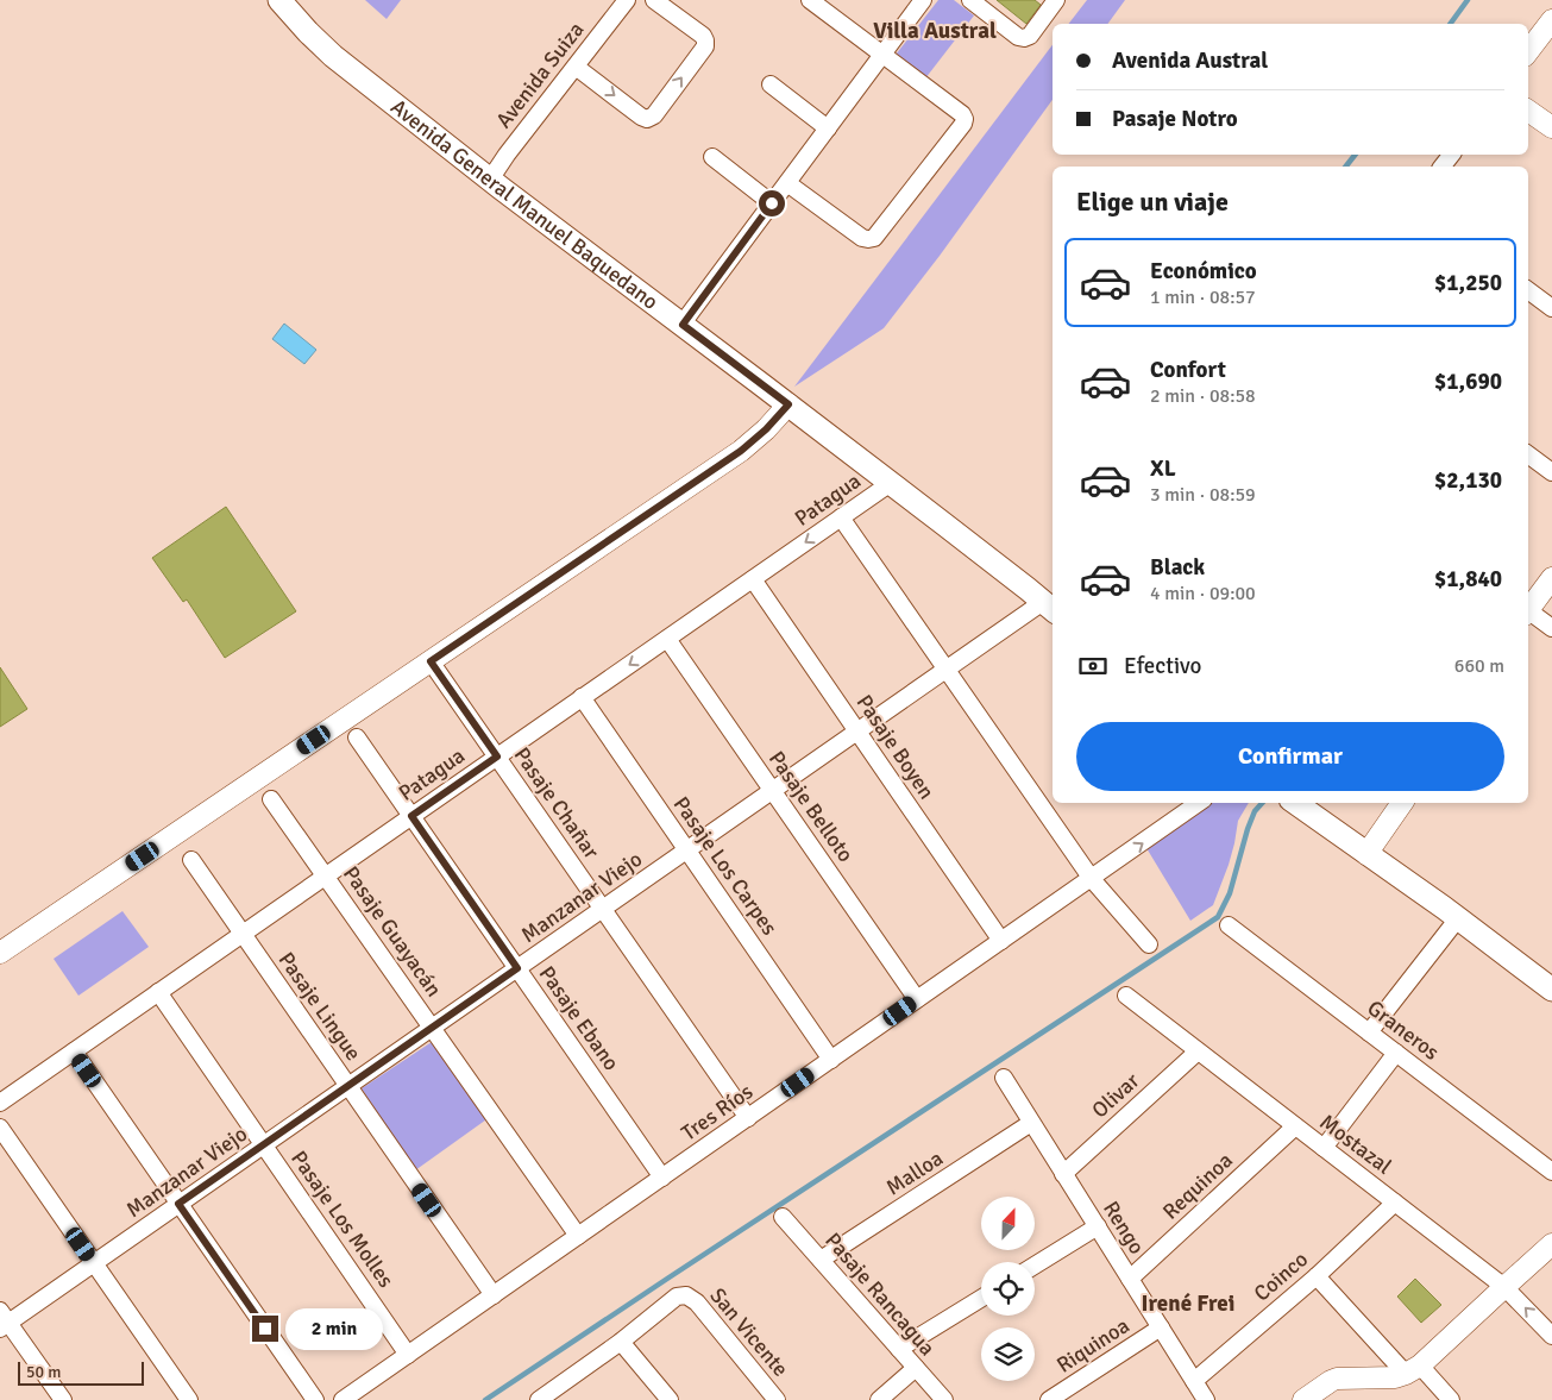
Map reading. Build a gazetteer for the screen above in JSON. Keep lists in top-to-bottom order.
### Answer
{
  "streets": {
    "main road": ["Avenida General Manuel Baquedano"],
    "street": [
      "Avenida Suiza",
      "Patagua",
      "Pasaje Boyen",
      "Pasaje Chañar",
      "Pasaje Belloto",
      "Pasaje Los Carpes",
      "Manzanar Viejo",
      "Pasaje Guayacán",
      "Pasaje Lingue",
      "Pasaje Ebano",
      "Graneros",
      "Olivar",
      "Tres Ríos",
      "Mostazal",
      "Malloa",
      "Requinoa",
      "Pasaje Los Molles",
      "Rengo",
      "Coinco",
      "Pasaje Rancagua",
      "San Vicente",
      "Riquinoa"
    ]
  },
  "crossings": [
    ["Avenida Suiza", "Avenida General Manuel Baquedano"],
    ["Avenida General Manuel Baquedano", "Patagua"],
    ["Avenida General Manuel Baquedano", "Manzanar Viejo"],
    ["Patagua", "Pasaje Boyen"],
    ["Patagua", "Pasaje Chañar"],
    ["Patagua", "Pasaje Belloto"],
    ["Patagua", "Pasaje Los Carpes"],
    ["Patagua", "Pasaje Guayacán"],
    ["Patagua", "Pasaje Lingue"],
    ["Patagua", "Pasaje Ebano"],
    ["Patagua", "Pasaje Los Molles"],
    ["Pasaje Boyen", "Manzanar Viejo"],
    ["Pasaje Boyen", "Tres Ríos"],
    ["Pasaje Chañar", "Manzanar Viejo"],
    ["Pasaje Chañar", "Tres Ríos"],
    ["Pasaje Belloto", "Manzanar Viejo"],
    ["Pasaje Belloto", "Tres Ríos"],
    ["Pasaje Los Carpes", "Manzanar Viejo"],
    ["Pasaje Los Carpes", "Tres Ríos"],
    ["Manzanar Viejo", "Pasaje Guayacán"],
    ["Manzanar Viejo", "Pasaje Lingue"],
    ["Manzanar Viejo", "Pasaje Ebano"],
    ["Manzanar Viejo", "Pasaje Los Molles"],
    ["Pasaje Guayacán", "Tres Ríos"],
    ["Pasaje Lingue", "Tres Ríos"],
    ["Pasaje Ebano", "Tres Ríos"],
    ["Olivar", "Mostazal"],
    ["Olivar", "Rengo"],
    ["Tres Ríos", "Pasaje Los Molles"],
    ["Mostazal", "Requinoa"],
    ["Mostazal", "Coinco"],
    ["Malloa", "Rengo"],
    ["Malloa", "Pasaje Rancagua"],
    ["Requinoa", "Rengo"],
    ["Rengo", "Coinco"],
    ["Rengo", "Riquinoa"]
  ],
  "districts": ["Villa Austral", "Irené Frei"],
  "scale_bar": "50 m",
  "north": "top",
  "page": {
    "banner": ["Avenida Austral", "Pasaje Notro"],
    "heading": "Elige un viaje",
    "list": [
      {
        "name": "Económico",
        "note": "1 min · 08:57",
        "value": "$1,250"
      },
      {
        "name": "Confort",
        "note": "2 min · 08:58",
        "value": "$1,690"
      },
      {
        "name": "XL",
        "note": "3 min · 08:59",
        "value": "$2,130"
      },
      {
        "name": "Black",
        "note": "4 min · 09:00",
        "value": "$1,840"
      }
    ],
    "pay": ["Efectivo", "660 m"],
    "buttons": "Confirmar",
    "bubble": "2 min",
    "scale": "50 m"
  }
}
